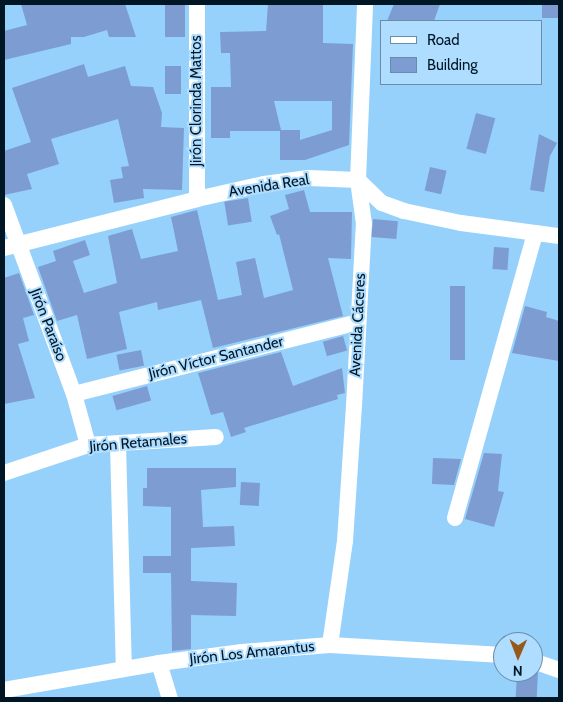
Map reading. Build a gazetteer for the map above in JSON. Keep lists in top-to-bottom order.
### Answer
{
  "streets": {
    "street": [
      "Jirón Clorinda Mattos",
      "Avenida Real",
      "Jirón Paraíso",
      "Avenida Cáceres",
      "Jirón Víctor Santander",
      "Jirón Retamales",
      "Jirón Los Amarantus"
    ]
  },
  "crossings": [
    ["Jirón Clorinda Mattos", "Avenida Real"],
    ["Avenida Real", "Jirón Paraíso"],
    ["Avenida Real", "Avenida Cáceres"],
    ["Jirón Paraíso", "Jirón Víctor Santander"],
    ["Jirón Paraíso", "Jirón Retamales"],
    ["Avenida Cáceres", "Jirón Víctor Santander"],
    ["Avenida Cáceres", "Jirón Los Amarantus"]
  ],
  "legend": ["Road", "Building"],
  "north": "bottom"
}
